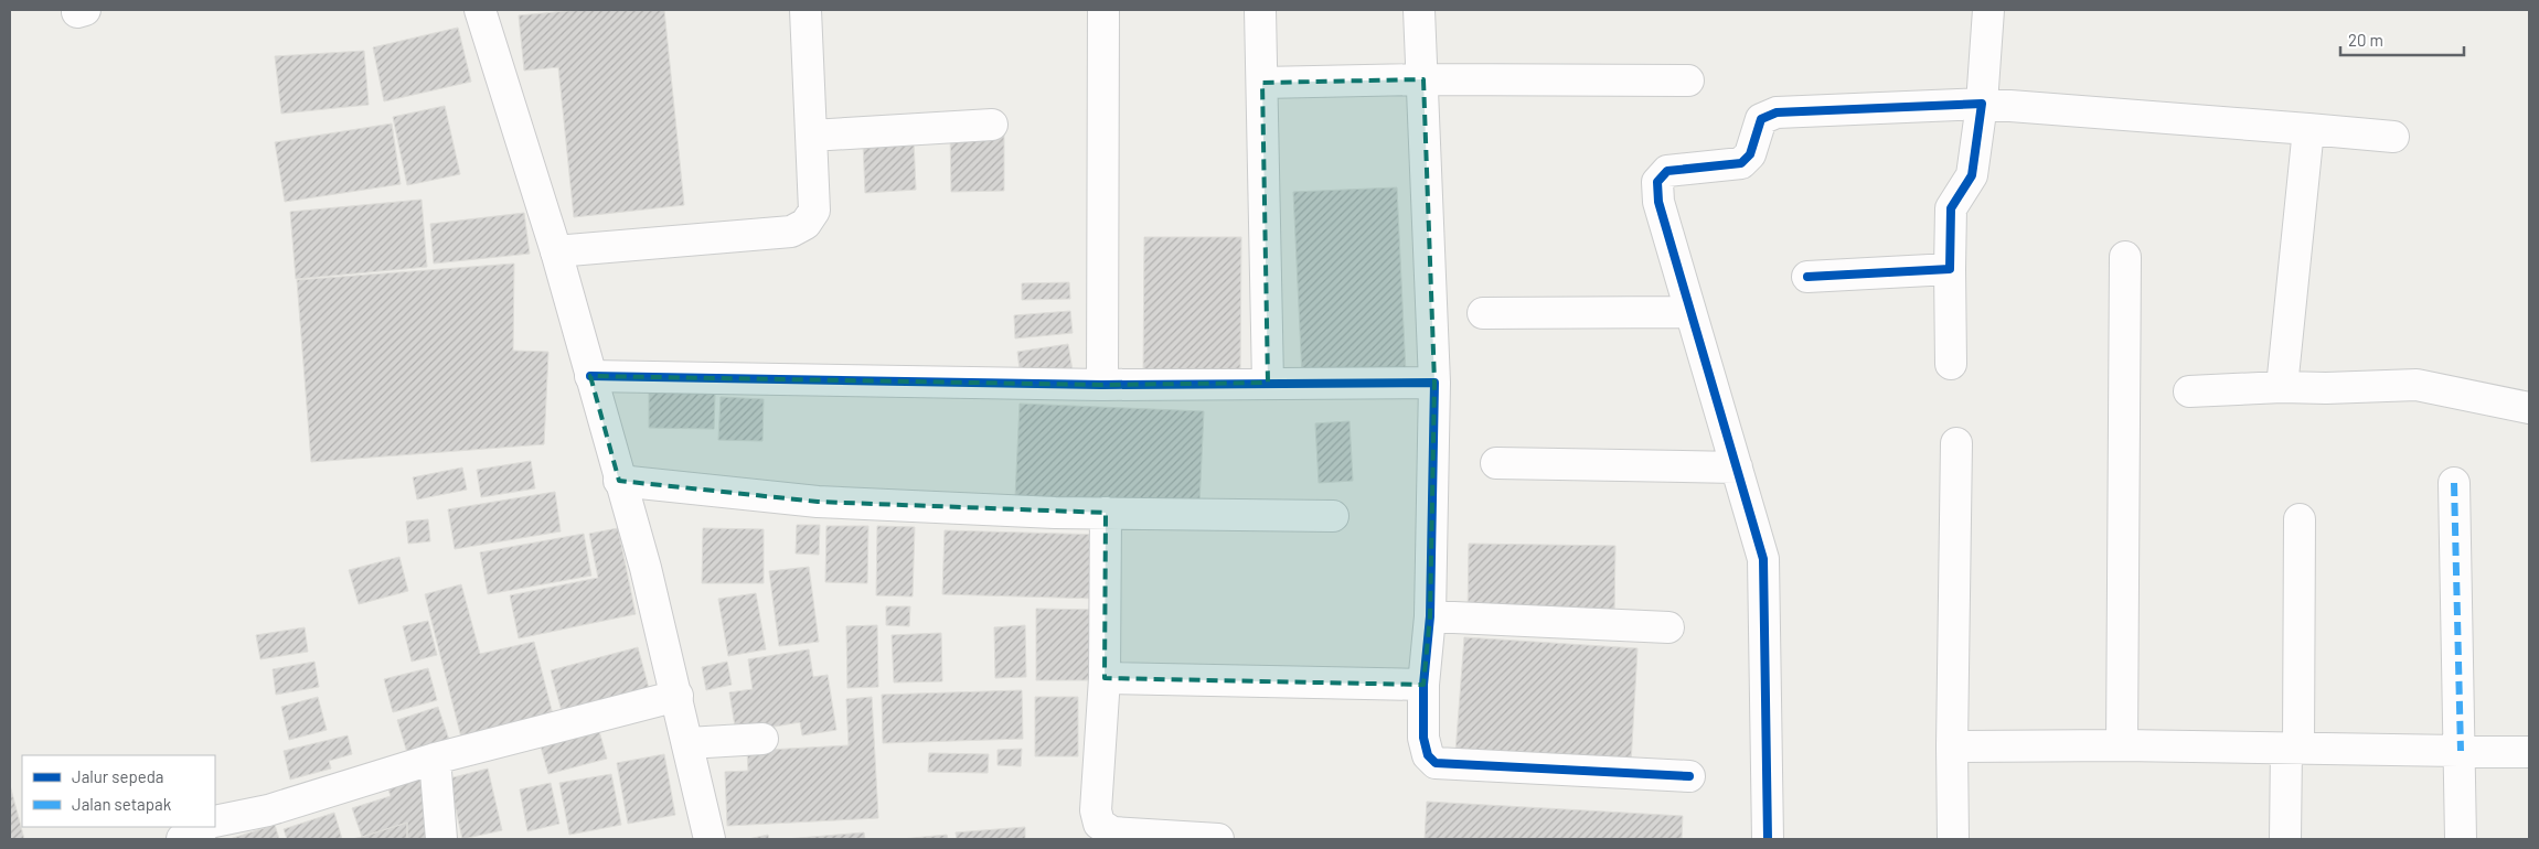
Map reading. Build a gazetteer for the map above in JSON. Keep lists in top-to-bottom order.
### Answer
{
  "legend": ["Jalur sepeda", "Jalan setapak"],
  "scale_bar": "20 m"
}
